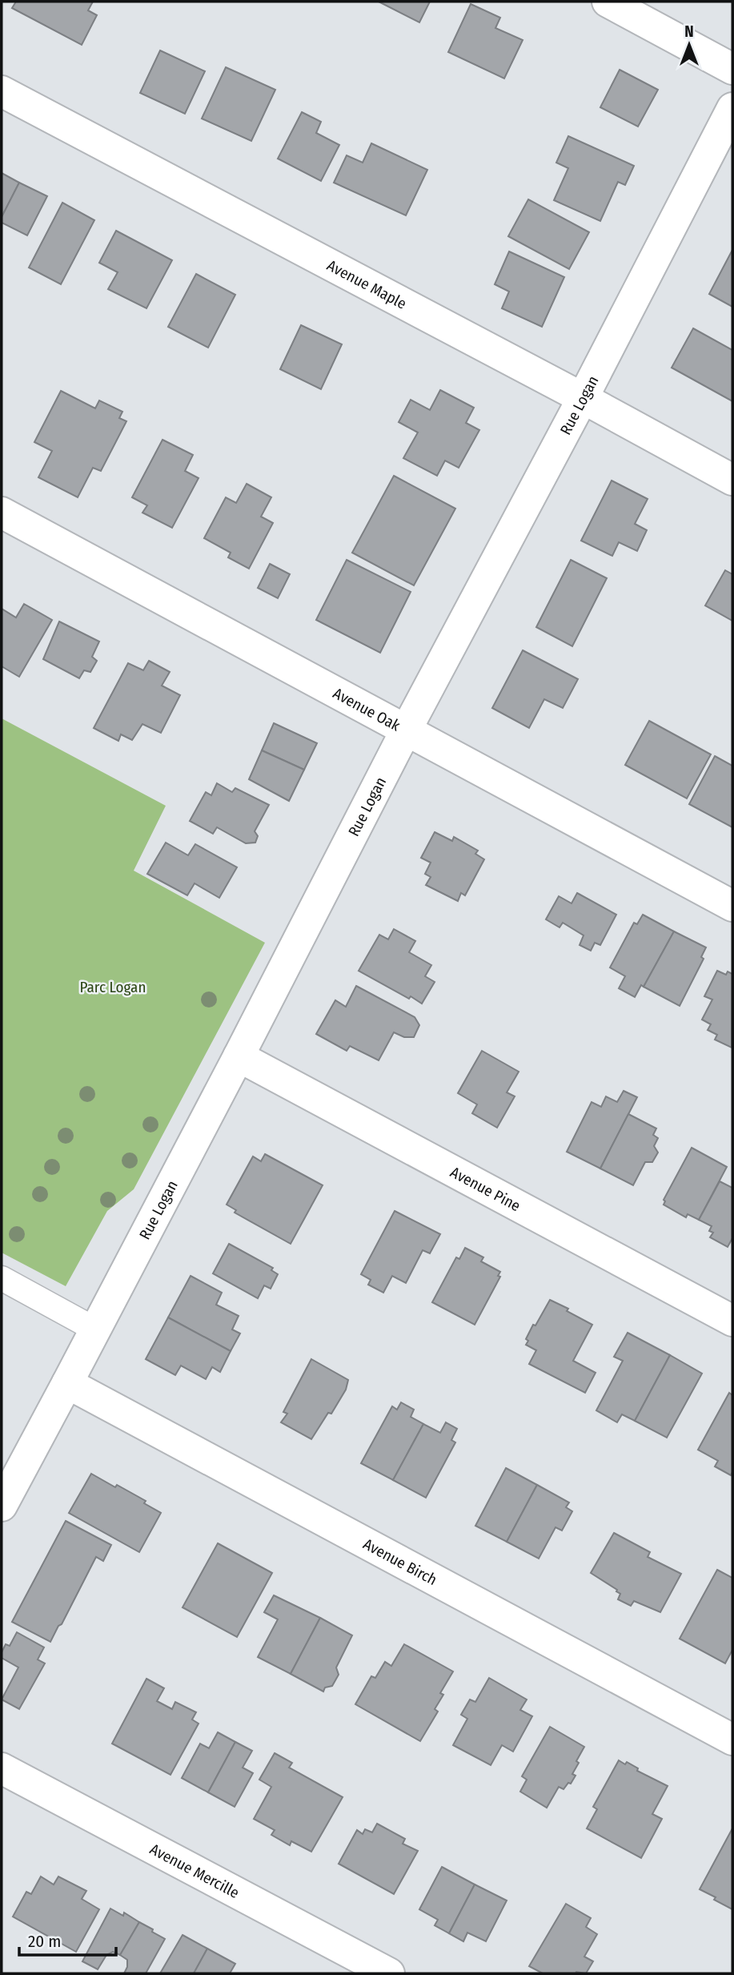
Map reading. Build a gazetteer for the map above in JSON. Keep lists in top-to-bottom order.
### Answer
{
  "streets": {
    "street": [
      "Avenue Maple",
      "Rue Logan",
      "Avenue Oak",
      "Avenue Pine",
      "Avenue Birch",
      "Avenue Mercille"
    ]
  },
  "crossings": [
    ["Avenue Maple", "Rue Logan"],
    ["Rue Logan", "Avenue Oak"],
    ["Rue Logan", "Avenue Pine"],
    ["Rue Logan", "Avenue Birch"]
  ],
  "parks": ["Parc Logan"],
  "scale_bar": "20 m",
  "north": "top"
}
